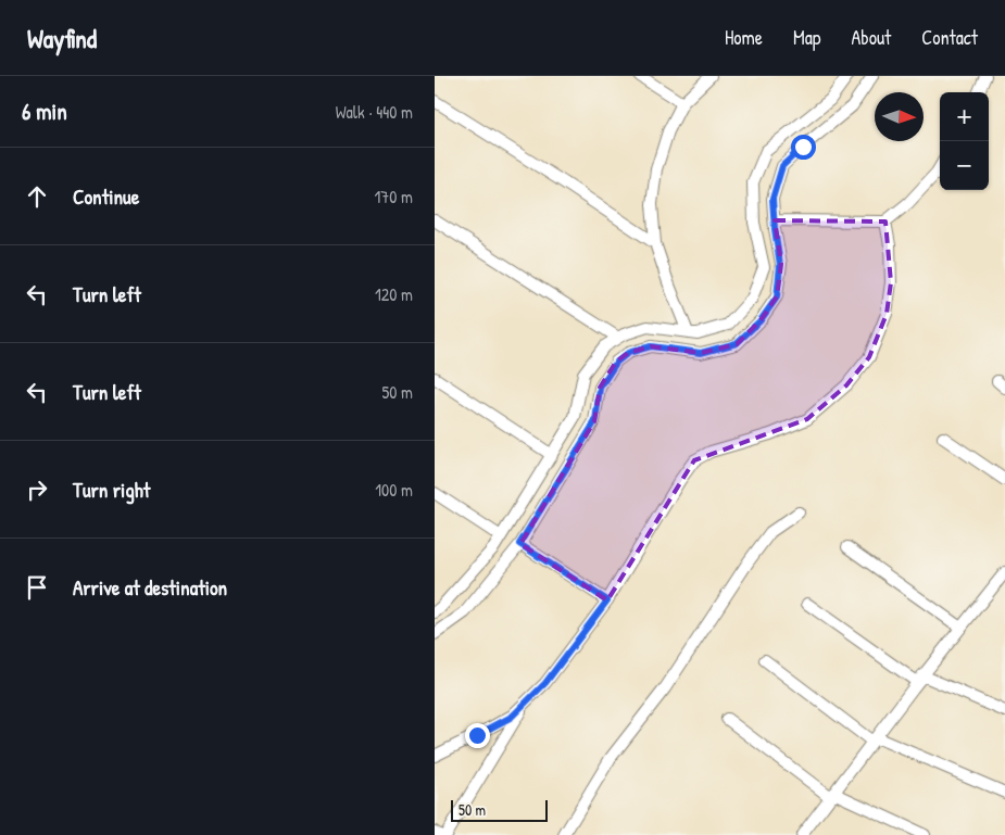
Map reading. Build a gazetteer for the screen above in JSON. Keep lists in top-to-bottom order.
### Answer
{
  "scale_bar": "50 m",
  "north": "right",
  "page": {
    "header": "Wayfind",
    "nav": [
      "Home",
      "Map",
      "About",
      "Contact"
    ],
    "heading": ["6 min", "Walk · 440 m"],
    "map_buttons": ["+", "−"],
    "list": [
      ["Continue", "170 m"],
      ["Turn left", "120 m"],
      ["Turn left", "50 m"],
      ["Turn right", "100 m"],
      "Arrive at destination"
    ],
    "scale": "50 m"
  }
}
